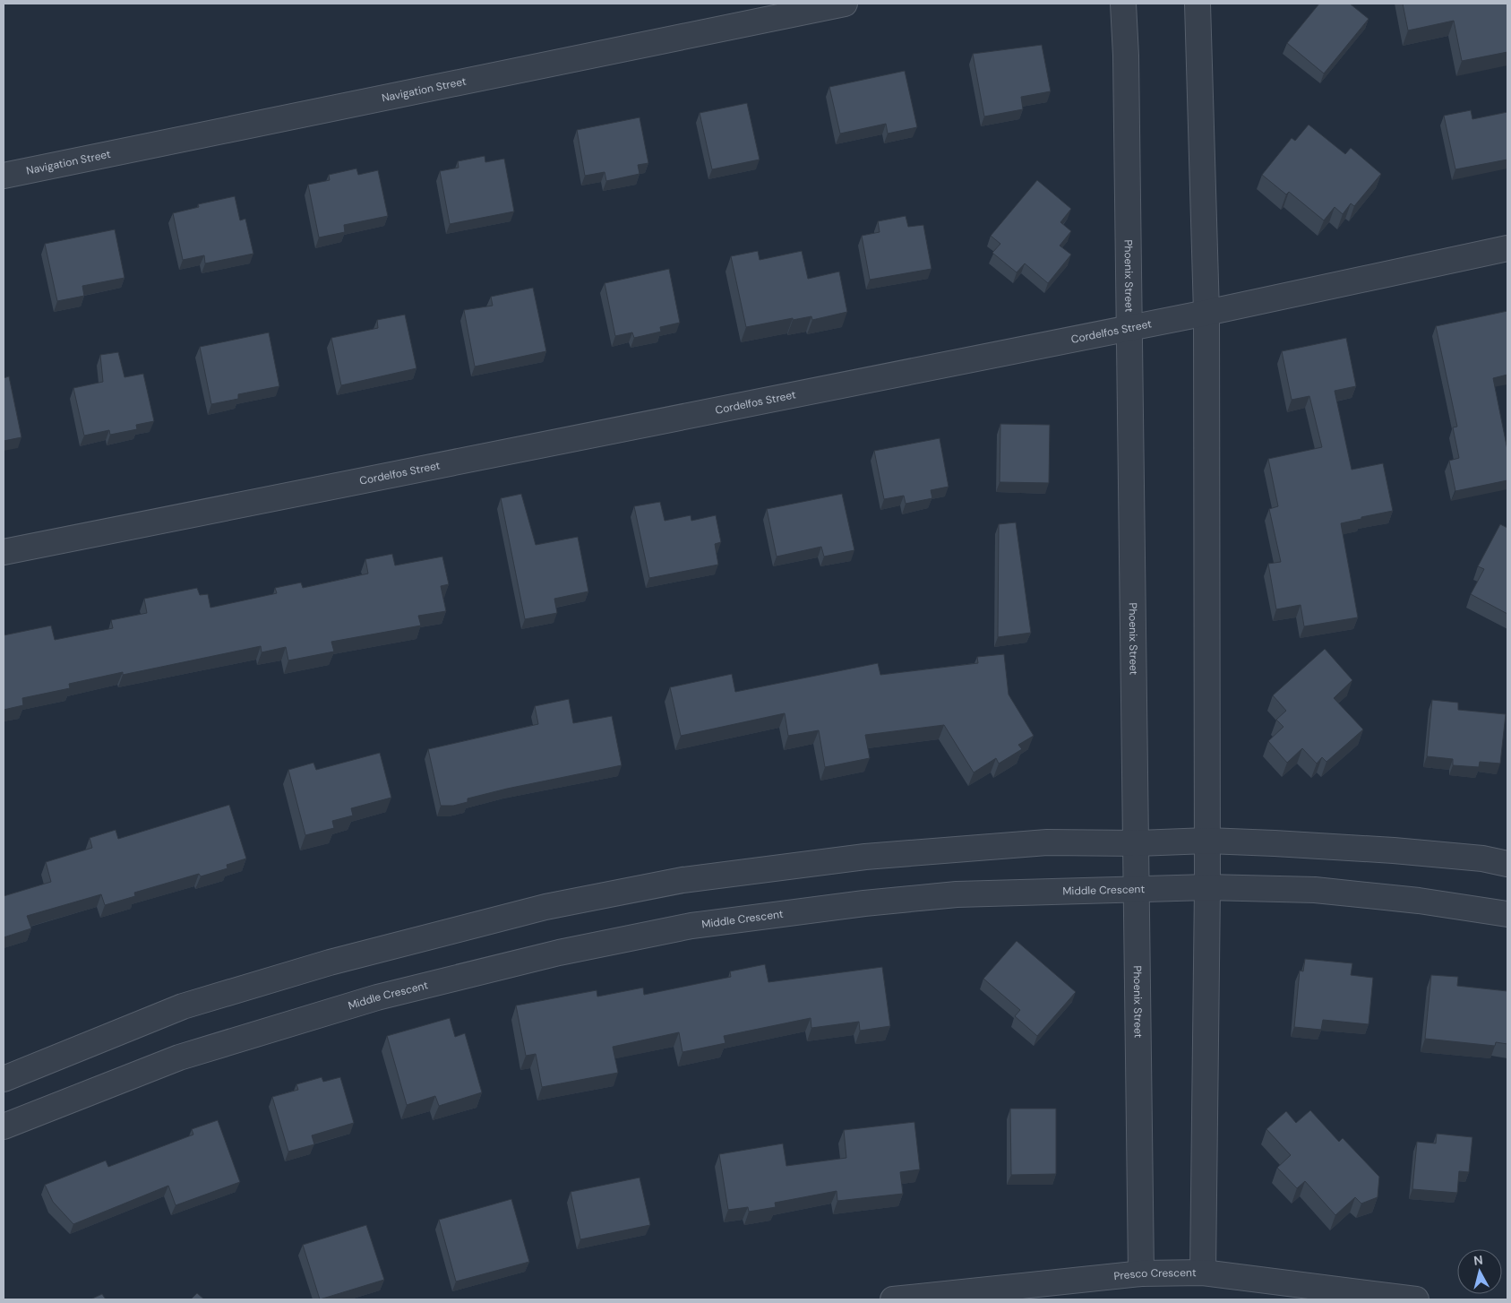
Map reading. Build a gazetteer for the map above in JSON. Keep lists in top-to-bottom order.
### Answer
{
  "streets": {
    "street": [
      "Navigation Street",
      "Phoenix Street",
      "Cordelfos Street",
      "Middle Crescent",
      "Presco Crescent"
    ]
  },
  "crossings": [
    ["Phoenix Street", "Cordelfos Street"],
    ["Phoenix Street", "Middle Crescent"],
    ["Phoenix Street", "Presco Crescent"]
  ],
  "north": "top"
}
